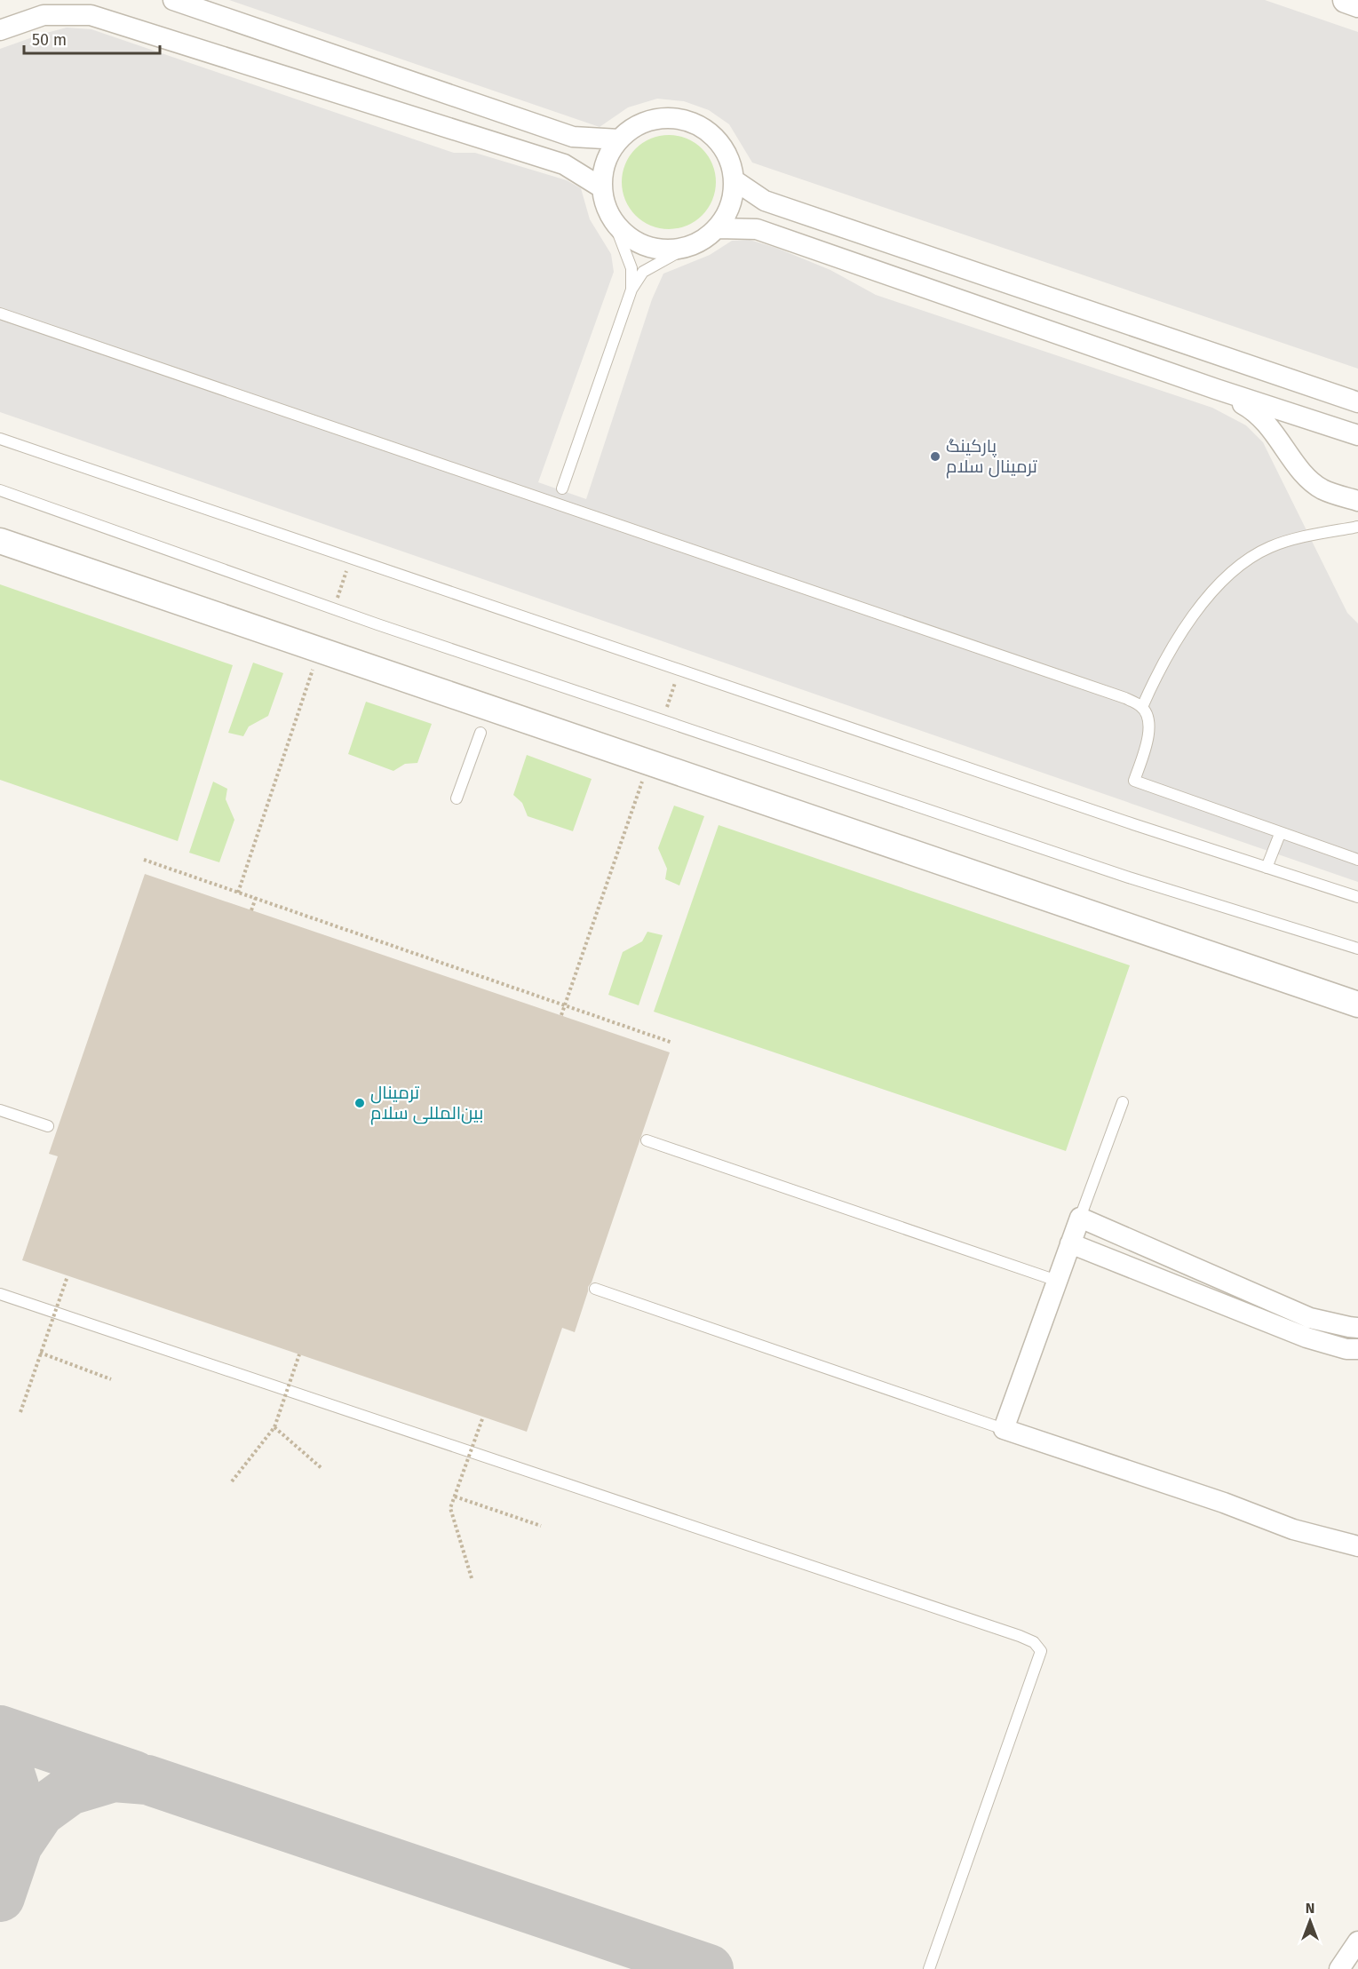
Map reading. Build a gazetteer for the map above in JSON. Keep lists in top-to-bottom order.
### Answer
{
  "places": ["پارکینگ ترمینال سلام", "ترمینال بین‌المللی سلام"],
  "scale_bar": "50 m",
  "north": "top"
}
